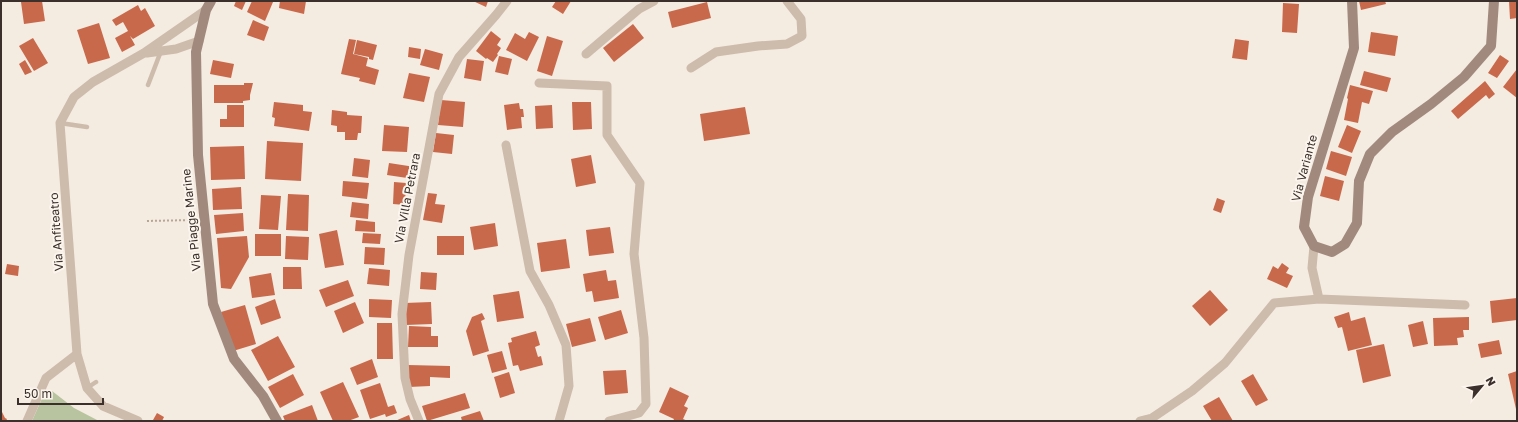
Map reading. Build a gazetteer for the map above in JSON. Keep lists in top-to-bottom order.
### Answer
{
  "streets": {
    "street": [
      "Via Variante",
      "Via Villa Petrara",
      "Via Piagge Marine",
      "Via Anfiteatro"
    ]
  },
  "scale_bar": "50 m",
  "north": "top right"
}
